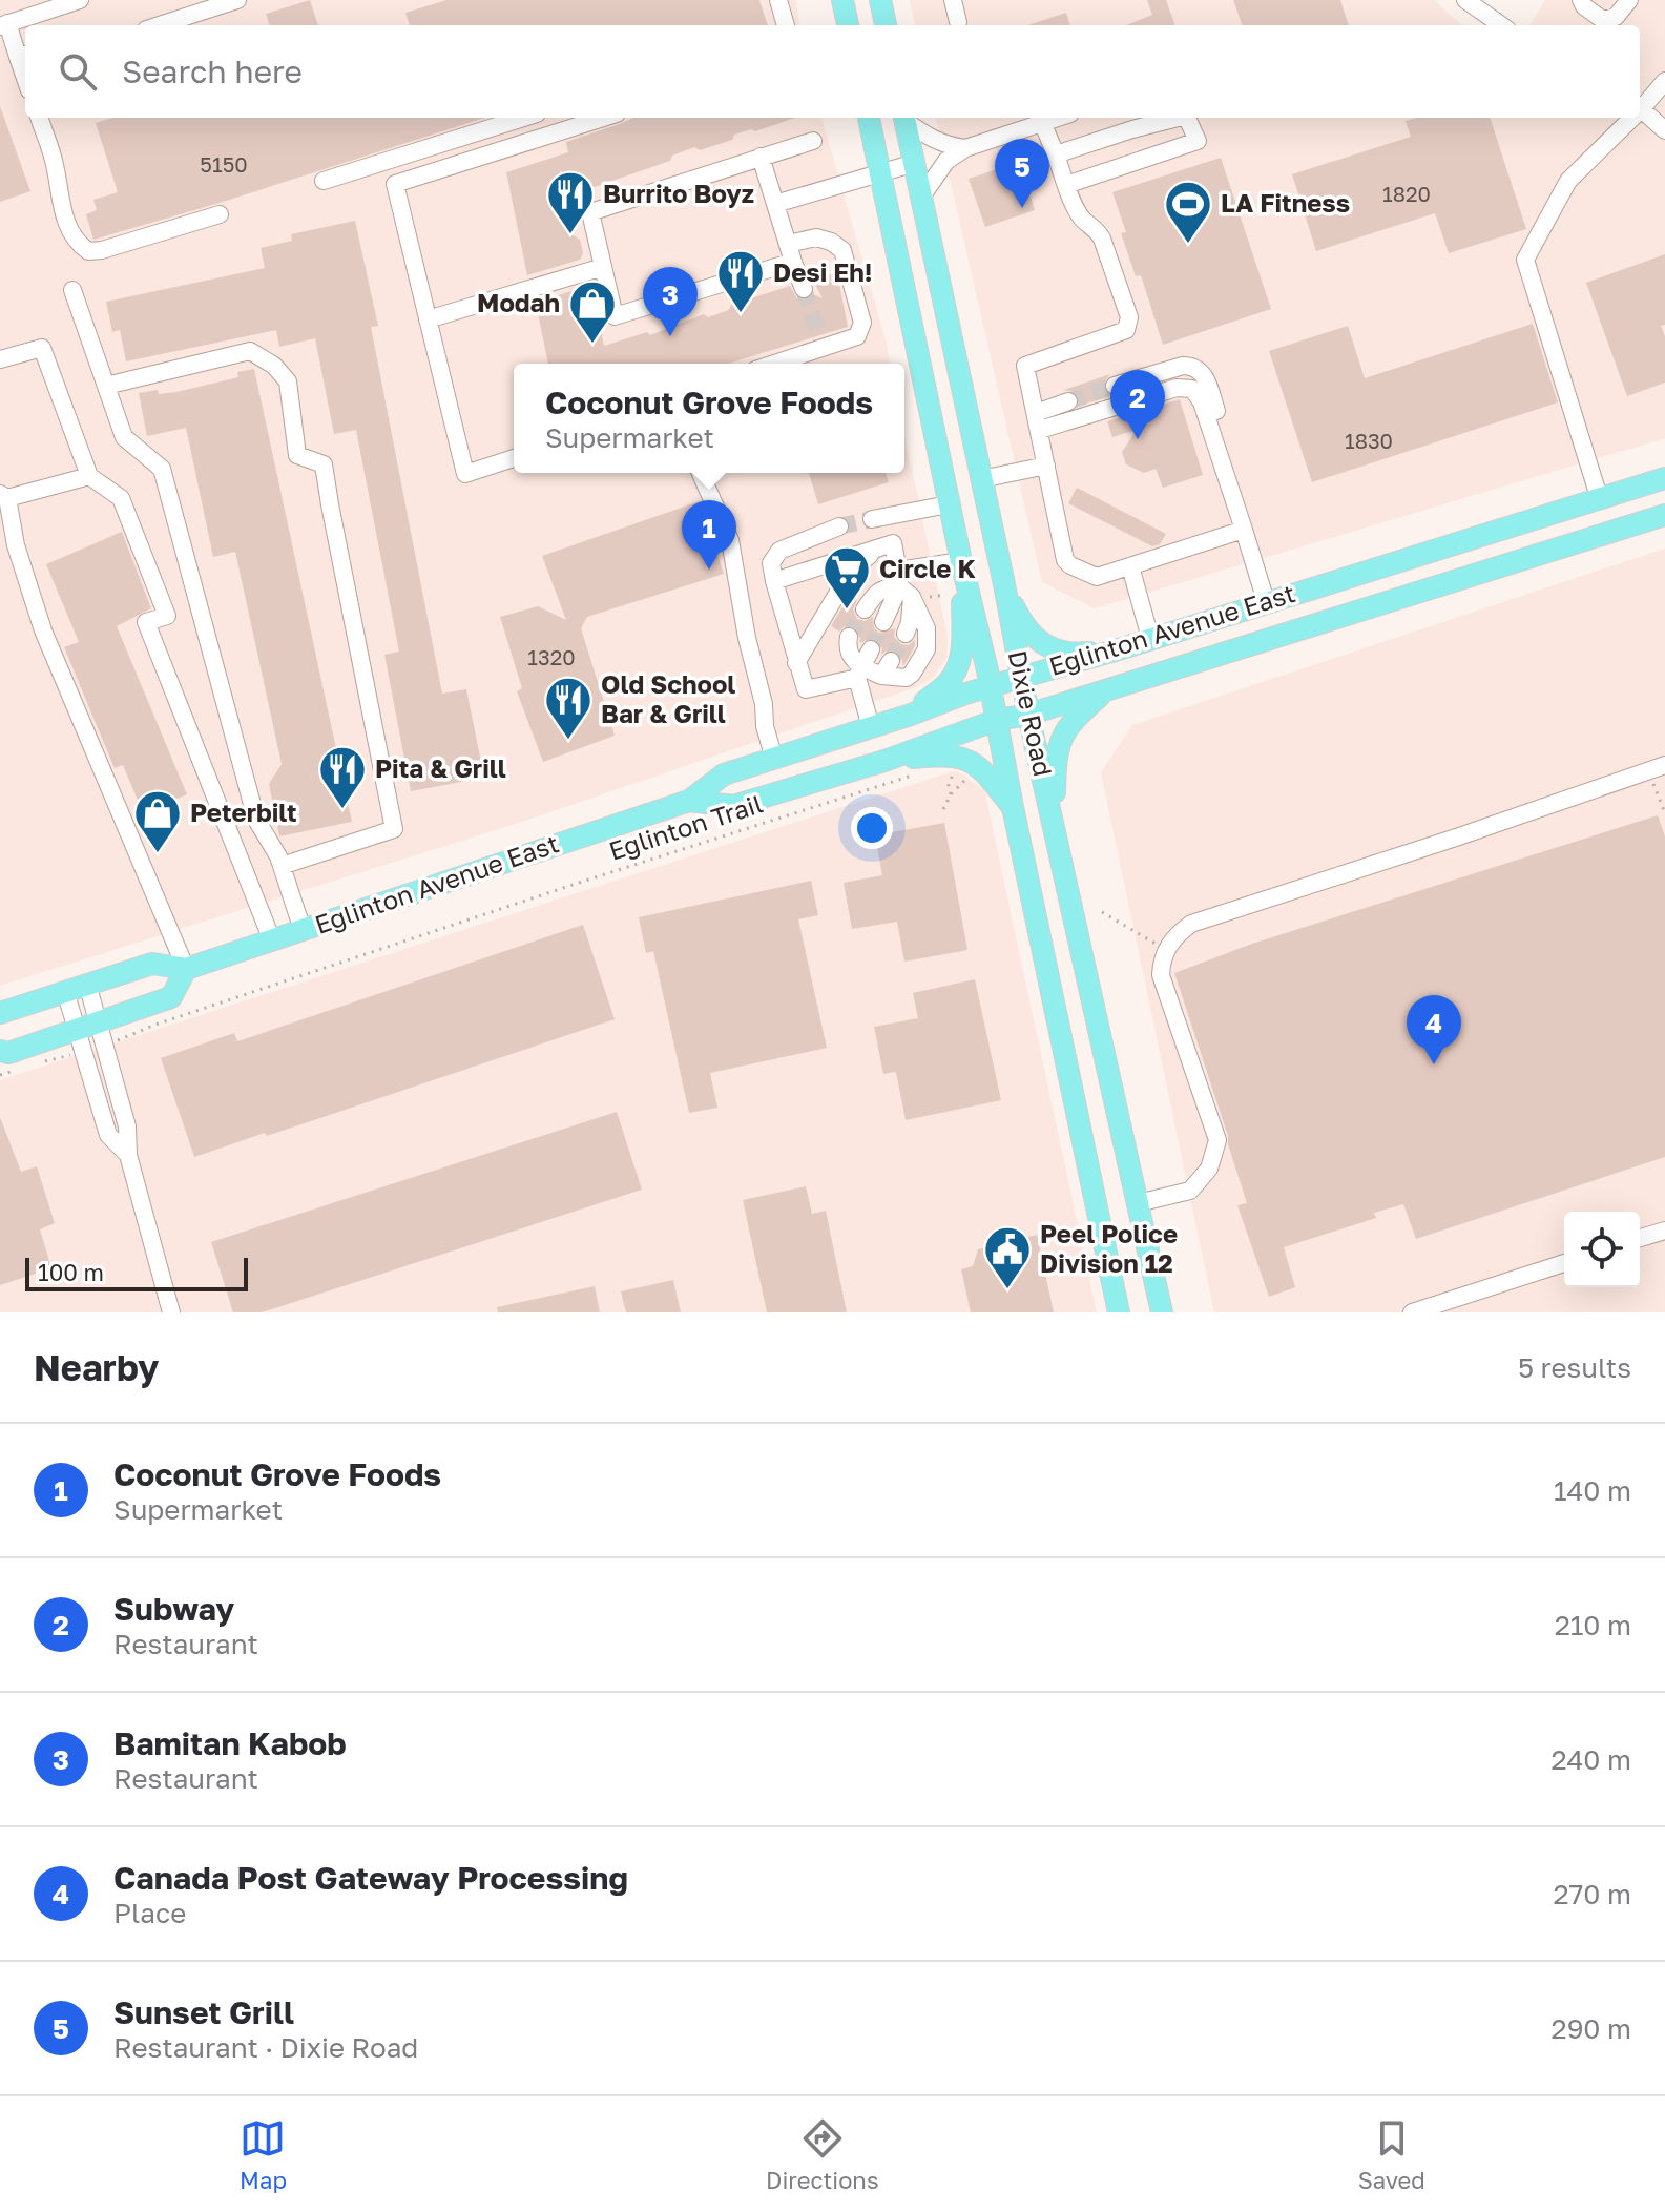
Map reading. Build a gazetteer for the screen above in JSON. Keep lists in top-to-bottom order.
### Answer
{
  "streets": {
    "main road": ["Eglinton Avenue East", "Dixie Road"],
    "path": ["Eglinton Trail"]
  },
  "crossings": [
    ["Eglinton Avenue East", "Dixie Road"]
  ],
  "places": {
    "restaurant": [
      "Burrito Boyz",
      "Desi Eh!",
      "Old School Bar & Grill",
      "Pita & Grill"
    ],
    "sports": ["LA Fitness"],
    "shop": ["Modah", "Peterbilt"],
    "supermarket": ["Circle K"],
    "public building": ["Peel Police Division 12"]
  },
  "house_numbers": [
    "5150",
    "1820",
    "1830",
    "1320"
  ],
  "scale_bar": "100 m",
  "page": {
    "search": "Search here",
    "pins": [
      "5",
      "3",
      "2",
      "1",
      "4"
    ],
    "popup": ["Coconut Grove Foods", "Supermarket"],
    "scale": "100 m",
    "heading": ["Nearby", "5 results"],
    "list": [
      {
        "mark": "1",
        "name": "Coconut Grove Foods",
        "note": "Supermarket",
        "value": "140 m"
      },
      {
        "mark": "2",
        "name": "Subway",
        "note": "Restaurant",
        "value": "210 m"
      },
      {
        "mark": "3",
        "name": "Bamitan Kabob",
        "note": "Restaurant",
        "value": "240 m"
      },
      {
        "mark": "4",
        "name": "Canada Post Gateway Processing",
        "note": "Place",
        "value": "270 m"
      },
      {
        "mark": "5",
        "name": "Sunset Grill",
        "note": "Restaurant · Dixie Road",
        "value": "290 m"
      }
    ],
    "nav": ["Map", "Directions", "Saved"]
  }
}
